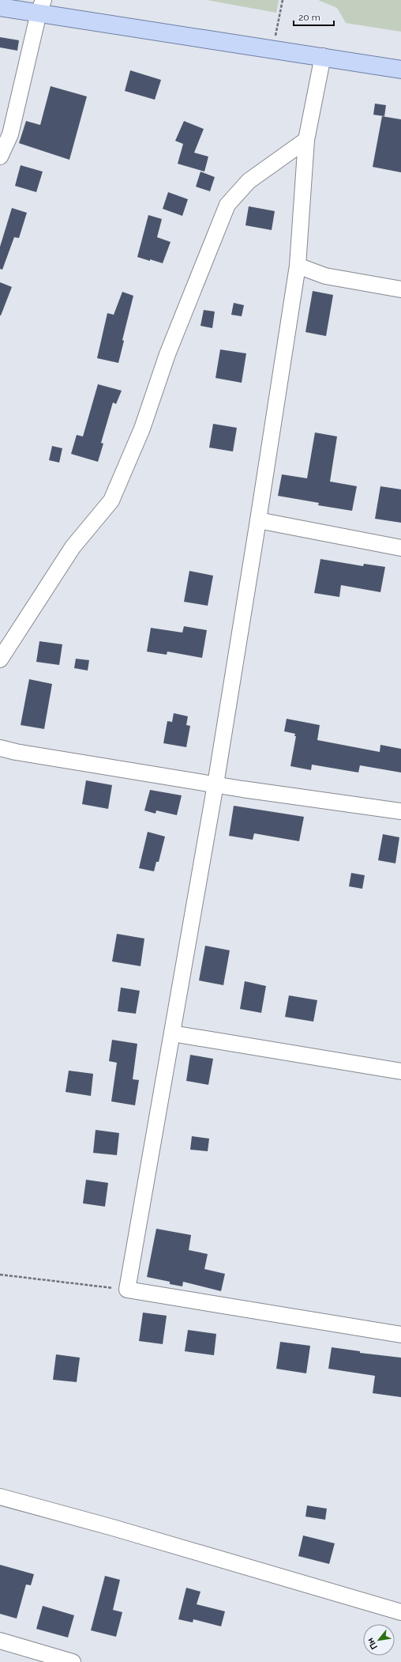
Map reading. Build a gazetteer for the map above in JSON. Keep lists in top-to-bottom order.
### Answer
{
  "scale_bar": "20 m",
  "north": "bottom left"
}
